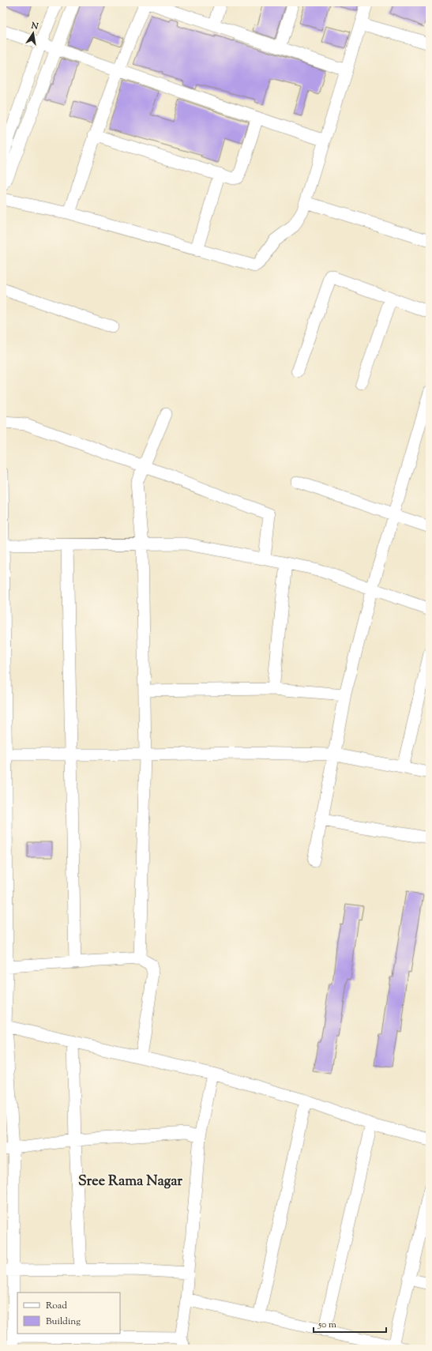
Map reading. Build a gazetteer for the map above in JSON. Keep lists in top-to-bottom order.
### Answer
{
  "districts": ["Sree Rama Nagar"],
  "legend": ["Road", "Building"],
  "scale_bar": "50 m",
  "north": "top"
}
